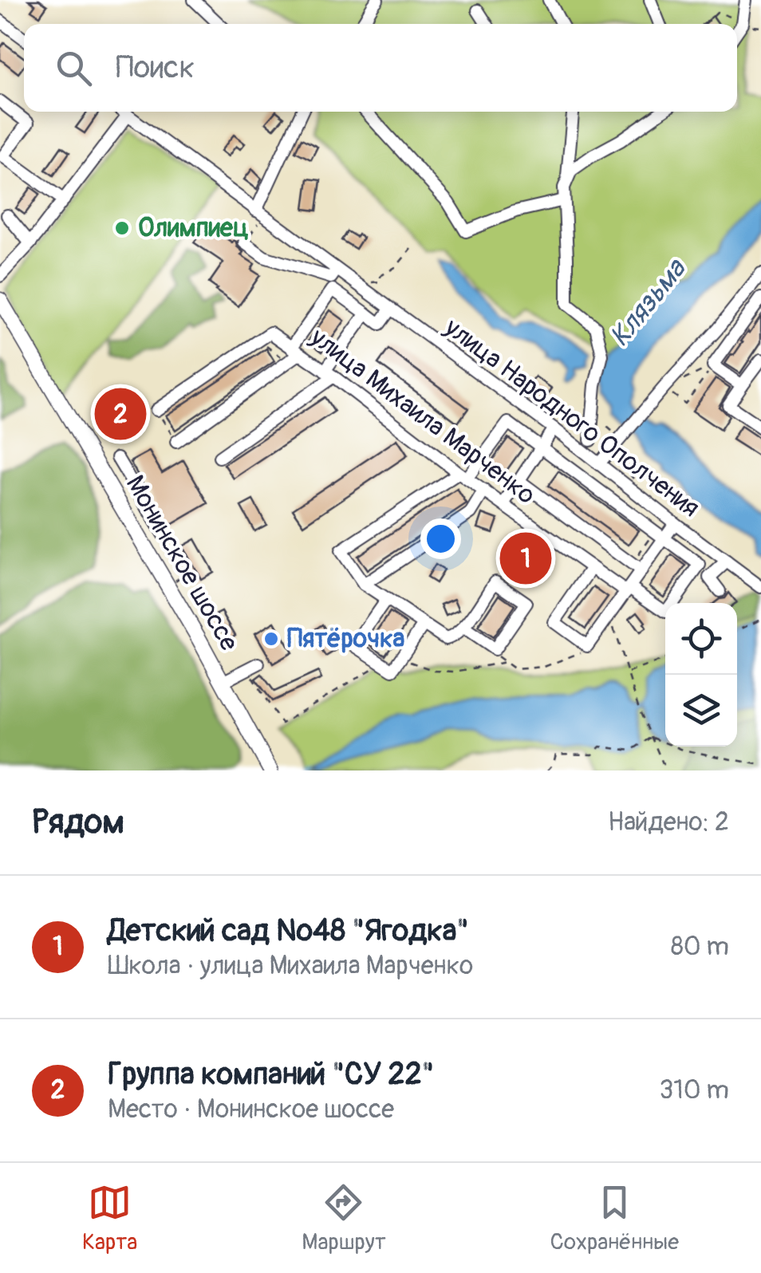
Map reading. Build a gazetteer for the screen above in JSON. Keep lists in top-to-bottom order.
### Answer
{
  "streets": {
    "main road": ["Монинское шоссе"],
    "street": ["улица Михаила Марченко", "улица Народного Ополчения"]
  },
  "water": ["Клязьма"],
  "places": ["Олимпиец", "Пятёрочка"],
  "page": {
    "search": "Поиск",
    "pins": ["2", "1"],
    "heading": ["Рядом", "Найдено: 2"],
    "list": [
      {
        "mark": "1",
        "name": "Детский сад №48 \"Ягодка\"",
        "note": "Школа · улица Михаила Марченко",
        "value": "80 m"
      },
      {
        "mark": "2",
        "name": "Группа компаний \"СУ 22\"",
        "note": "Место · Монинское шоссе",
        "value": "310 m"
      }
    ],
    "nav": ["Карта", "Маршрут", "Сохранённые"]
  }
}
